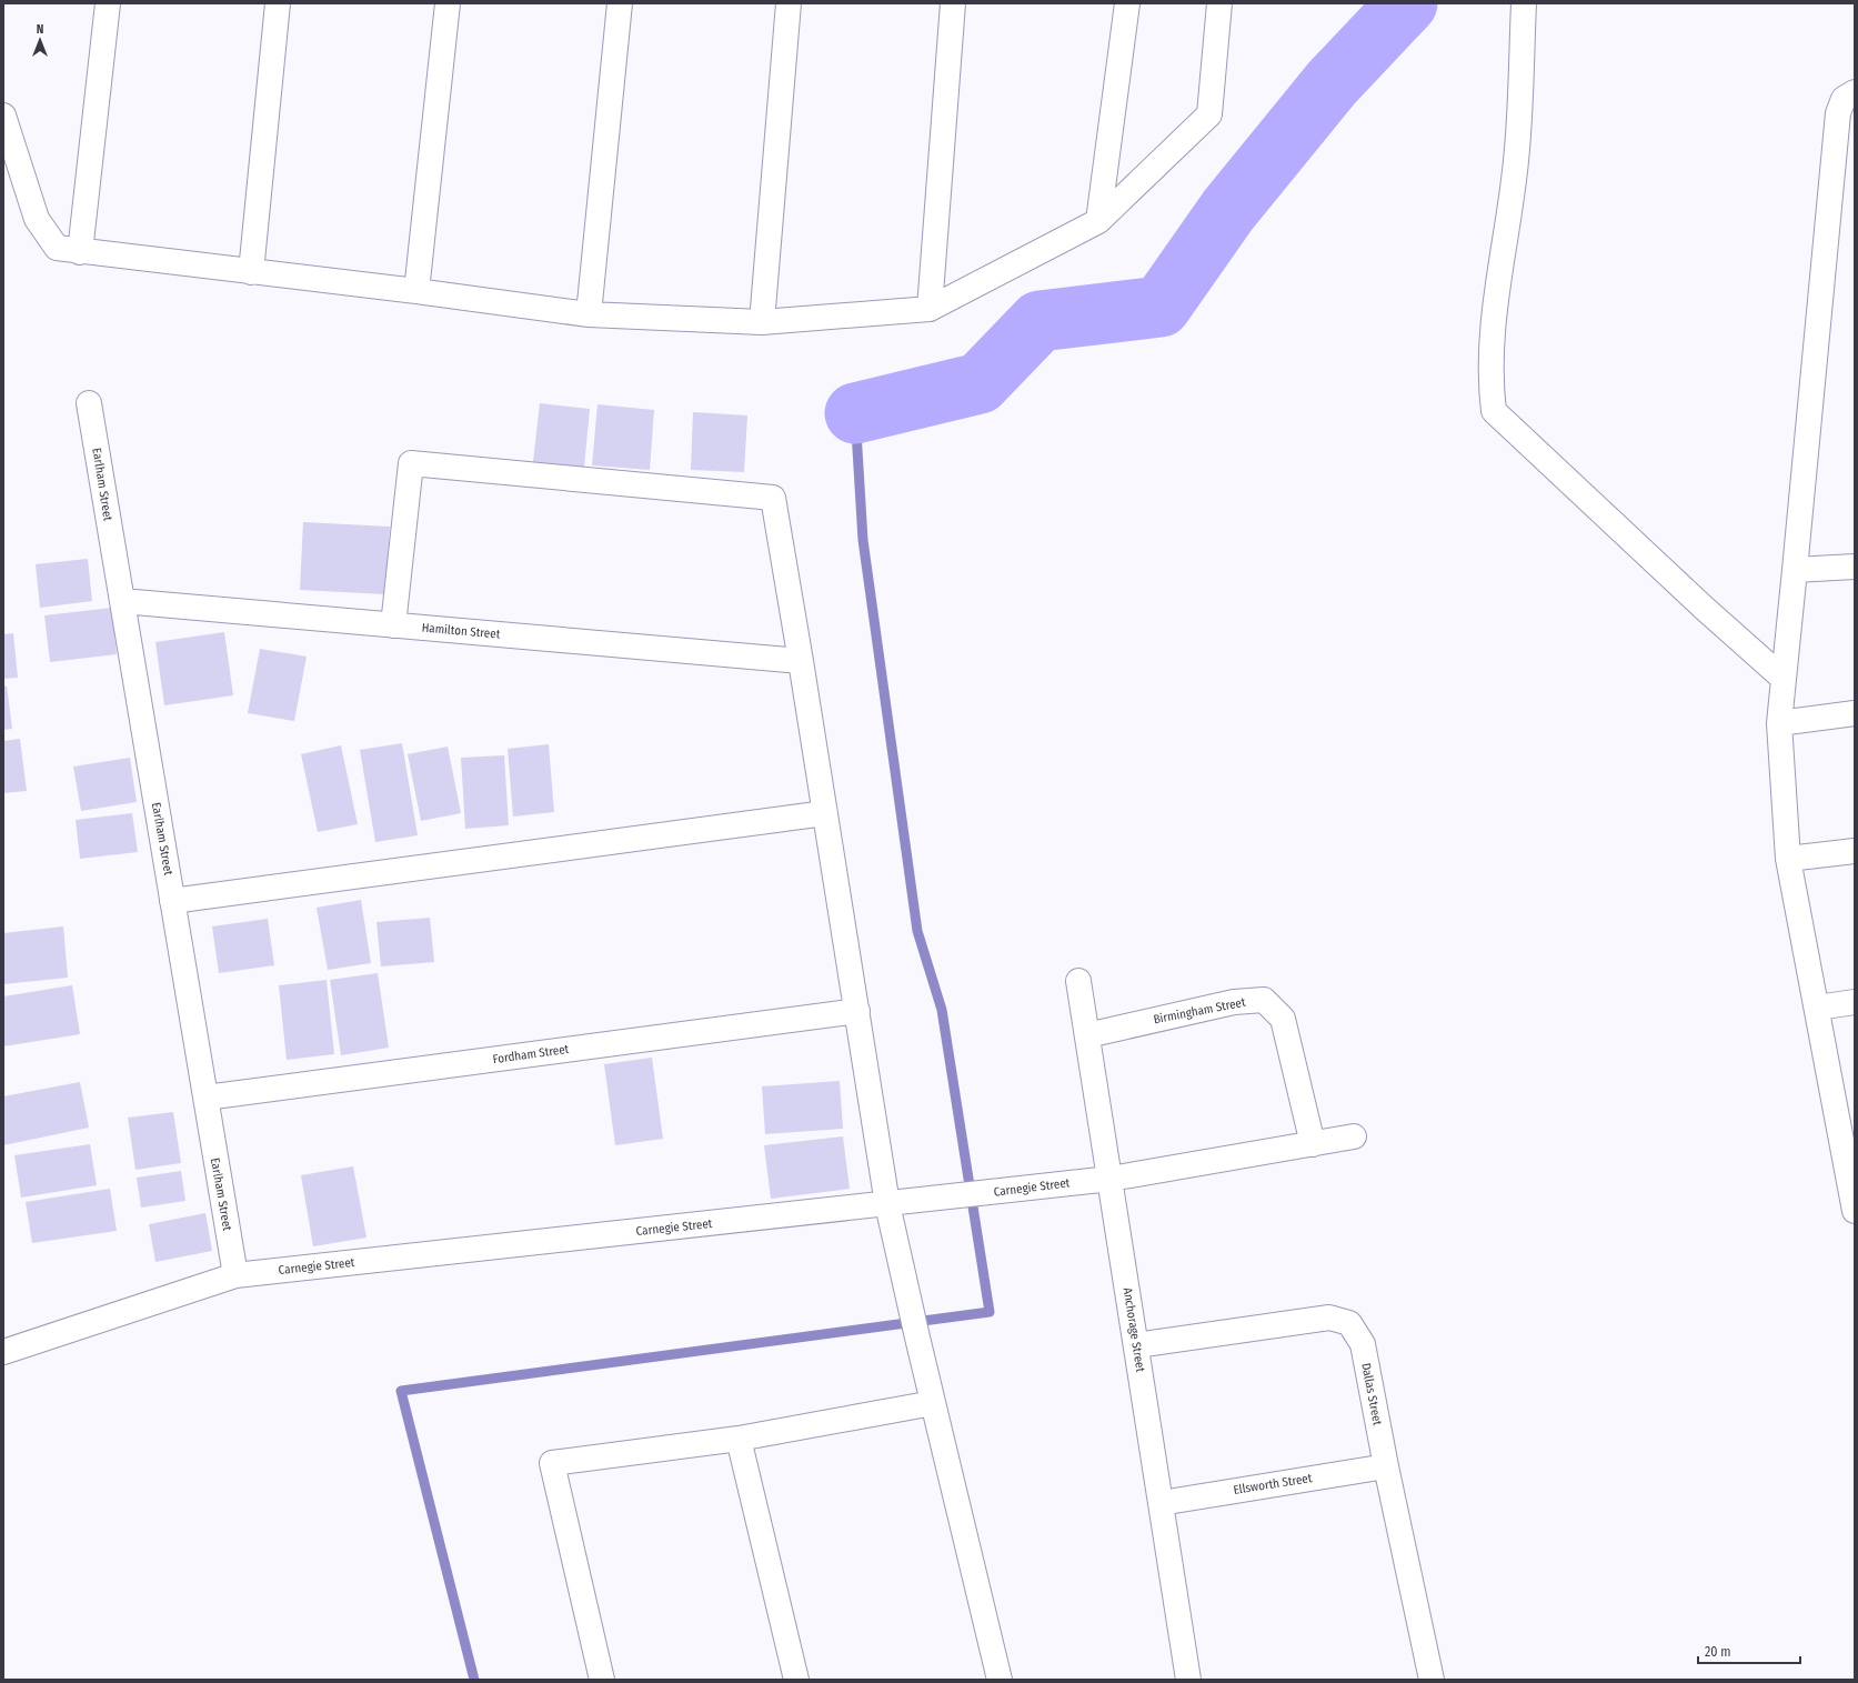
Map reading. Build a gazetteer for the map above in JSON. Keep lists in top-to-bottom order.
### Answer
{
  "streets": {
    "street": [
      "Earlham Street",
      "Hamilton Street",
      "Birmingham Street",
      "Fordham Street",
      "Carnegie Street",
      "Anchorage Street",
      "Dallas Street",
      "Ellsworth Street"
    ]
  },
  "crossings": [
    ["Earlham Street", "Hamilton Street"],
    ["Earlham Street", "Fordham Street"],
    ["Earlham Street", "Carnegie Street"],
    ["Birmingham Street", "Carnegie Street"],
    ["Birmingham Street", "Anchorage Street"],
    ["Carnegie Street", "Anchorage Street"],
    ["Anchorage Street", "Dallas Street"],
    ["Anchorage Street", "Ellsworth Street"],
    ["Dallas Street", "Ellsworth Street"]
  ],
  "scale_bar": "20 m",
  "north": "top"
}
